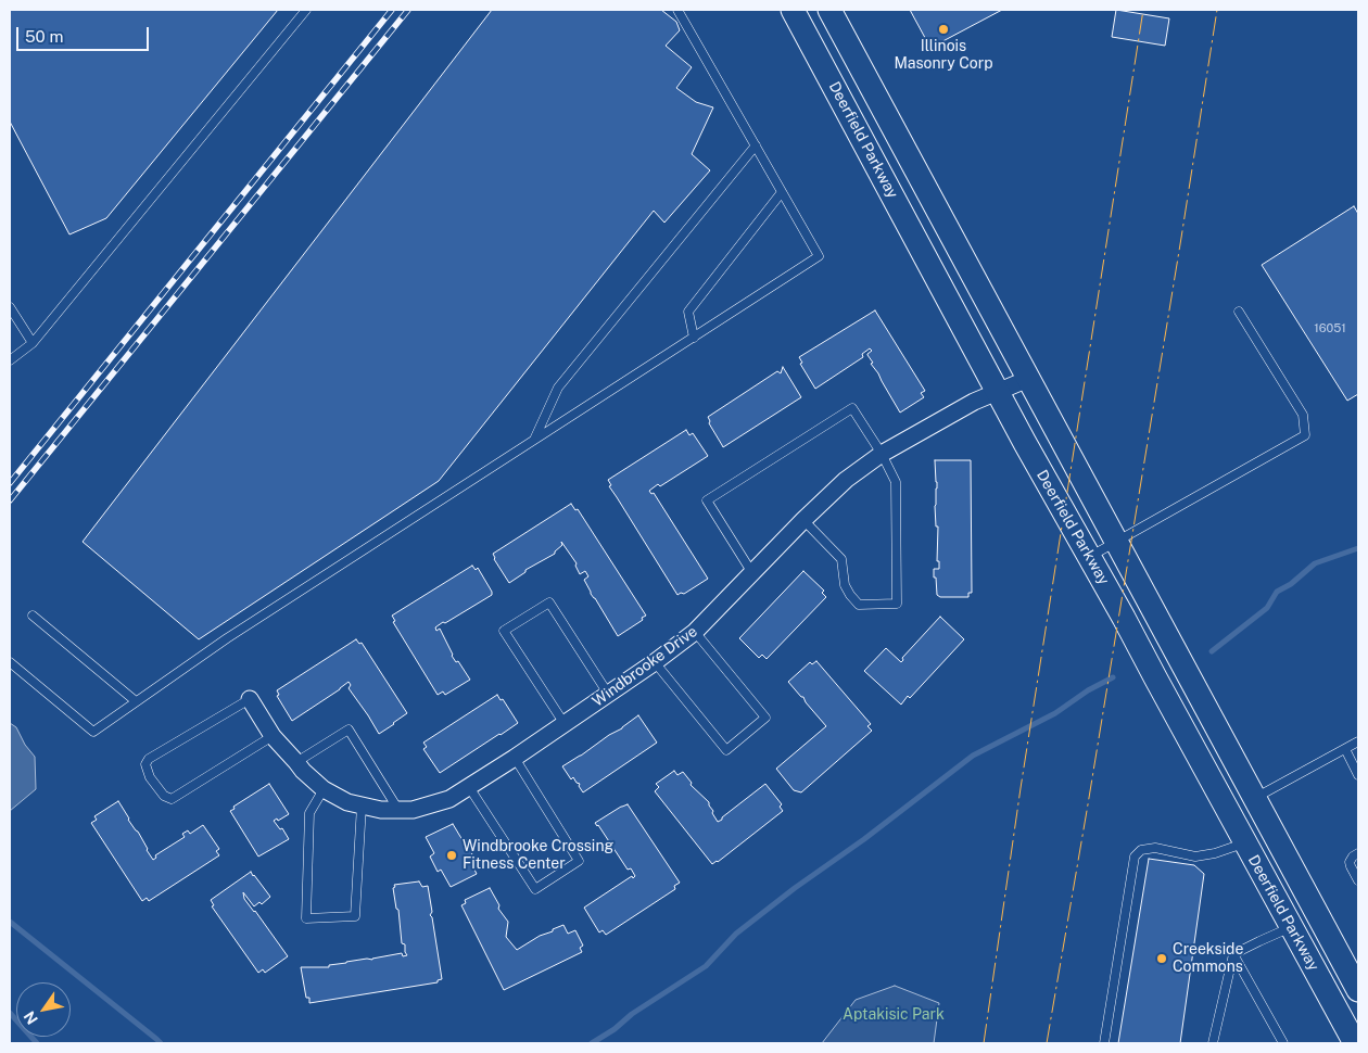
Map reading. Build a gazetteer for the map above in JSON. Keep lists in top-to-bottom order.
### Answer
{
  "streets": {
    "main road": ["Deerfield Parkway"],
    "street": ["Windbrooke Drive"]
  },
  "crossings": [
    ["Deerfield Parkway", "Windbrooke Drive"]
  ],
  "parks": ["Aptakisic Park"],
  "places": ["Illinois Masonry Corp", "Windbrooke Crossing Fitness Center", "Creekside Commons"],
  "house_numbers": ["16051"],
  "scale_bar": "50 m",
  "north": "bottom left"
}
